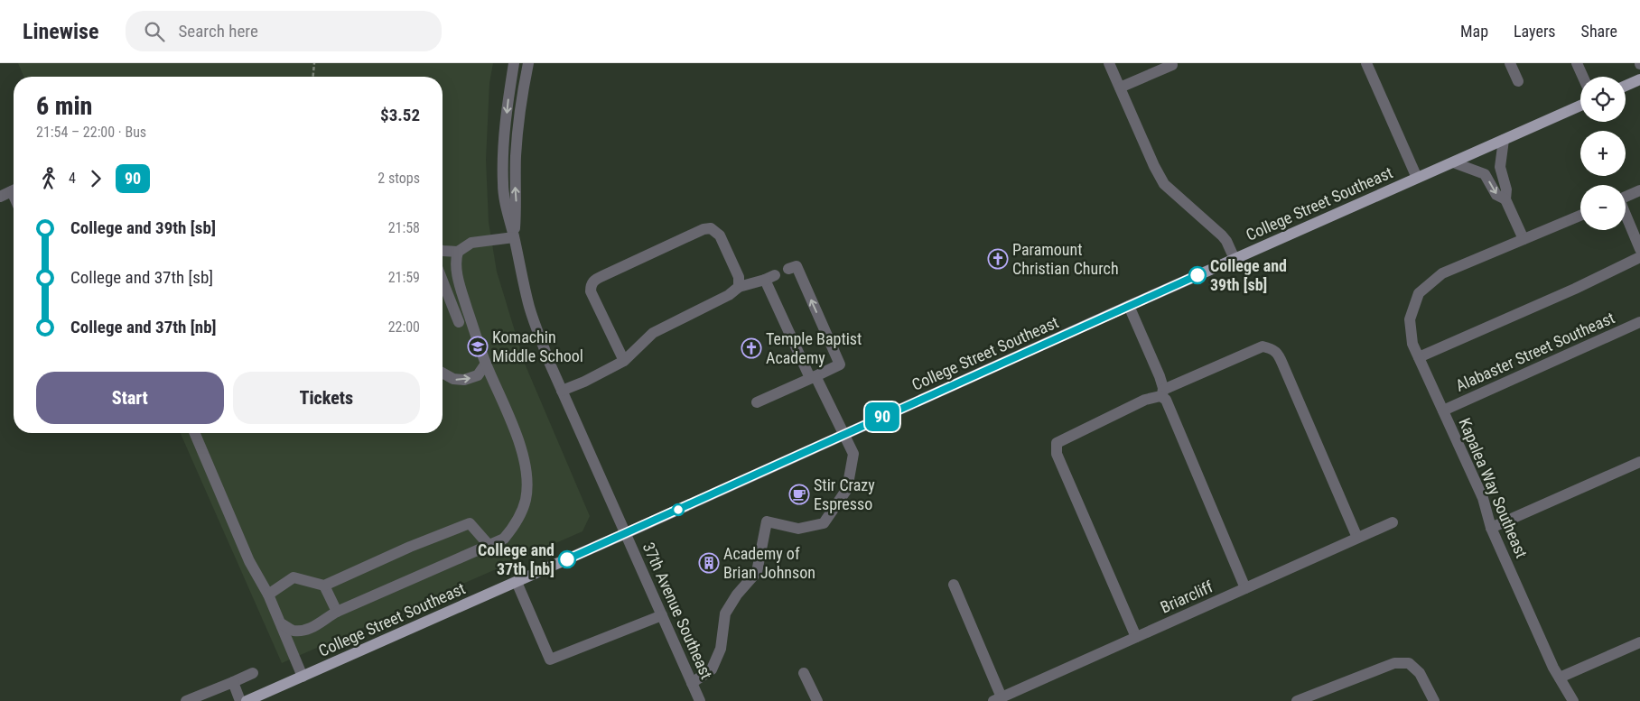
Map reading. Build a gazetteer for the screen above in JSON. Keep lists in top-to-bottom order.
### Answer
{
  "streets": {
    "main road": ["College Street Southeast"],
    "street": [
      "Alabaster Street Southeast",
      "Kapalea Way Southeast",
      "Briarcliff",
      "37th Avenue Southeast"
    ]
  },
  "crossings": [
    ["College Street Southeast", "37th Avenue Southeast"],
    ["Alabaster Street Southeast", "Kapalea Way Southeast"]
  ],
  "places": {
    "church": ["Paramount Christian Church", "Temple Baptist Academy"],
    "other": ["College and 39th [sb]", "College and 37th [nb]"],
    "school or university": ["Komachin Middle School"],
    "cafe": ["Stir Crazy Espresso"],
    "building": ["Academy of Brian Johnson"]
  },
  "lines": ["bus line 90"],
  "page": {
    "header": "Linewise",
    "search": "Search here",
    "nav": ["Map", "Layers", "Share"],
    "on_map": "90",
    "map_buttons": ["+", "−"],
    "heading": ["6 min", "21:54 – 22:00 · Bus", "$3.52"],
    "legs": ["4", "90", "2 stops"],
    "list": [
      {
        "name": "College and 39th [sb]",
        "value": "21:58"
      },
      {
        "name": "College and 37th [sb]",
        "value": "21:59"
      },
      {
        "name": "College and 37th [nb]",
        "value": "22:00"
      }
    ],
    "buttons": ["Start", "Tickets"]
  }
}
